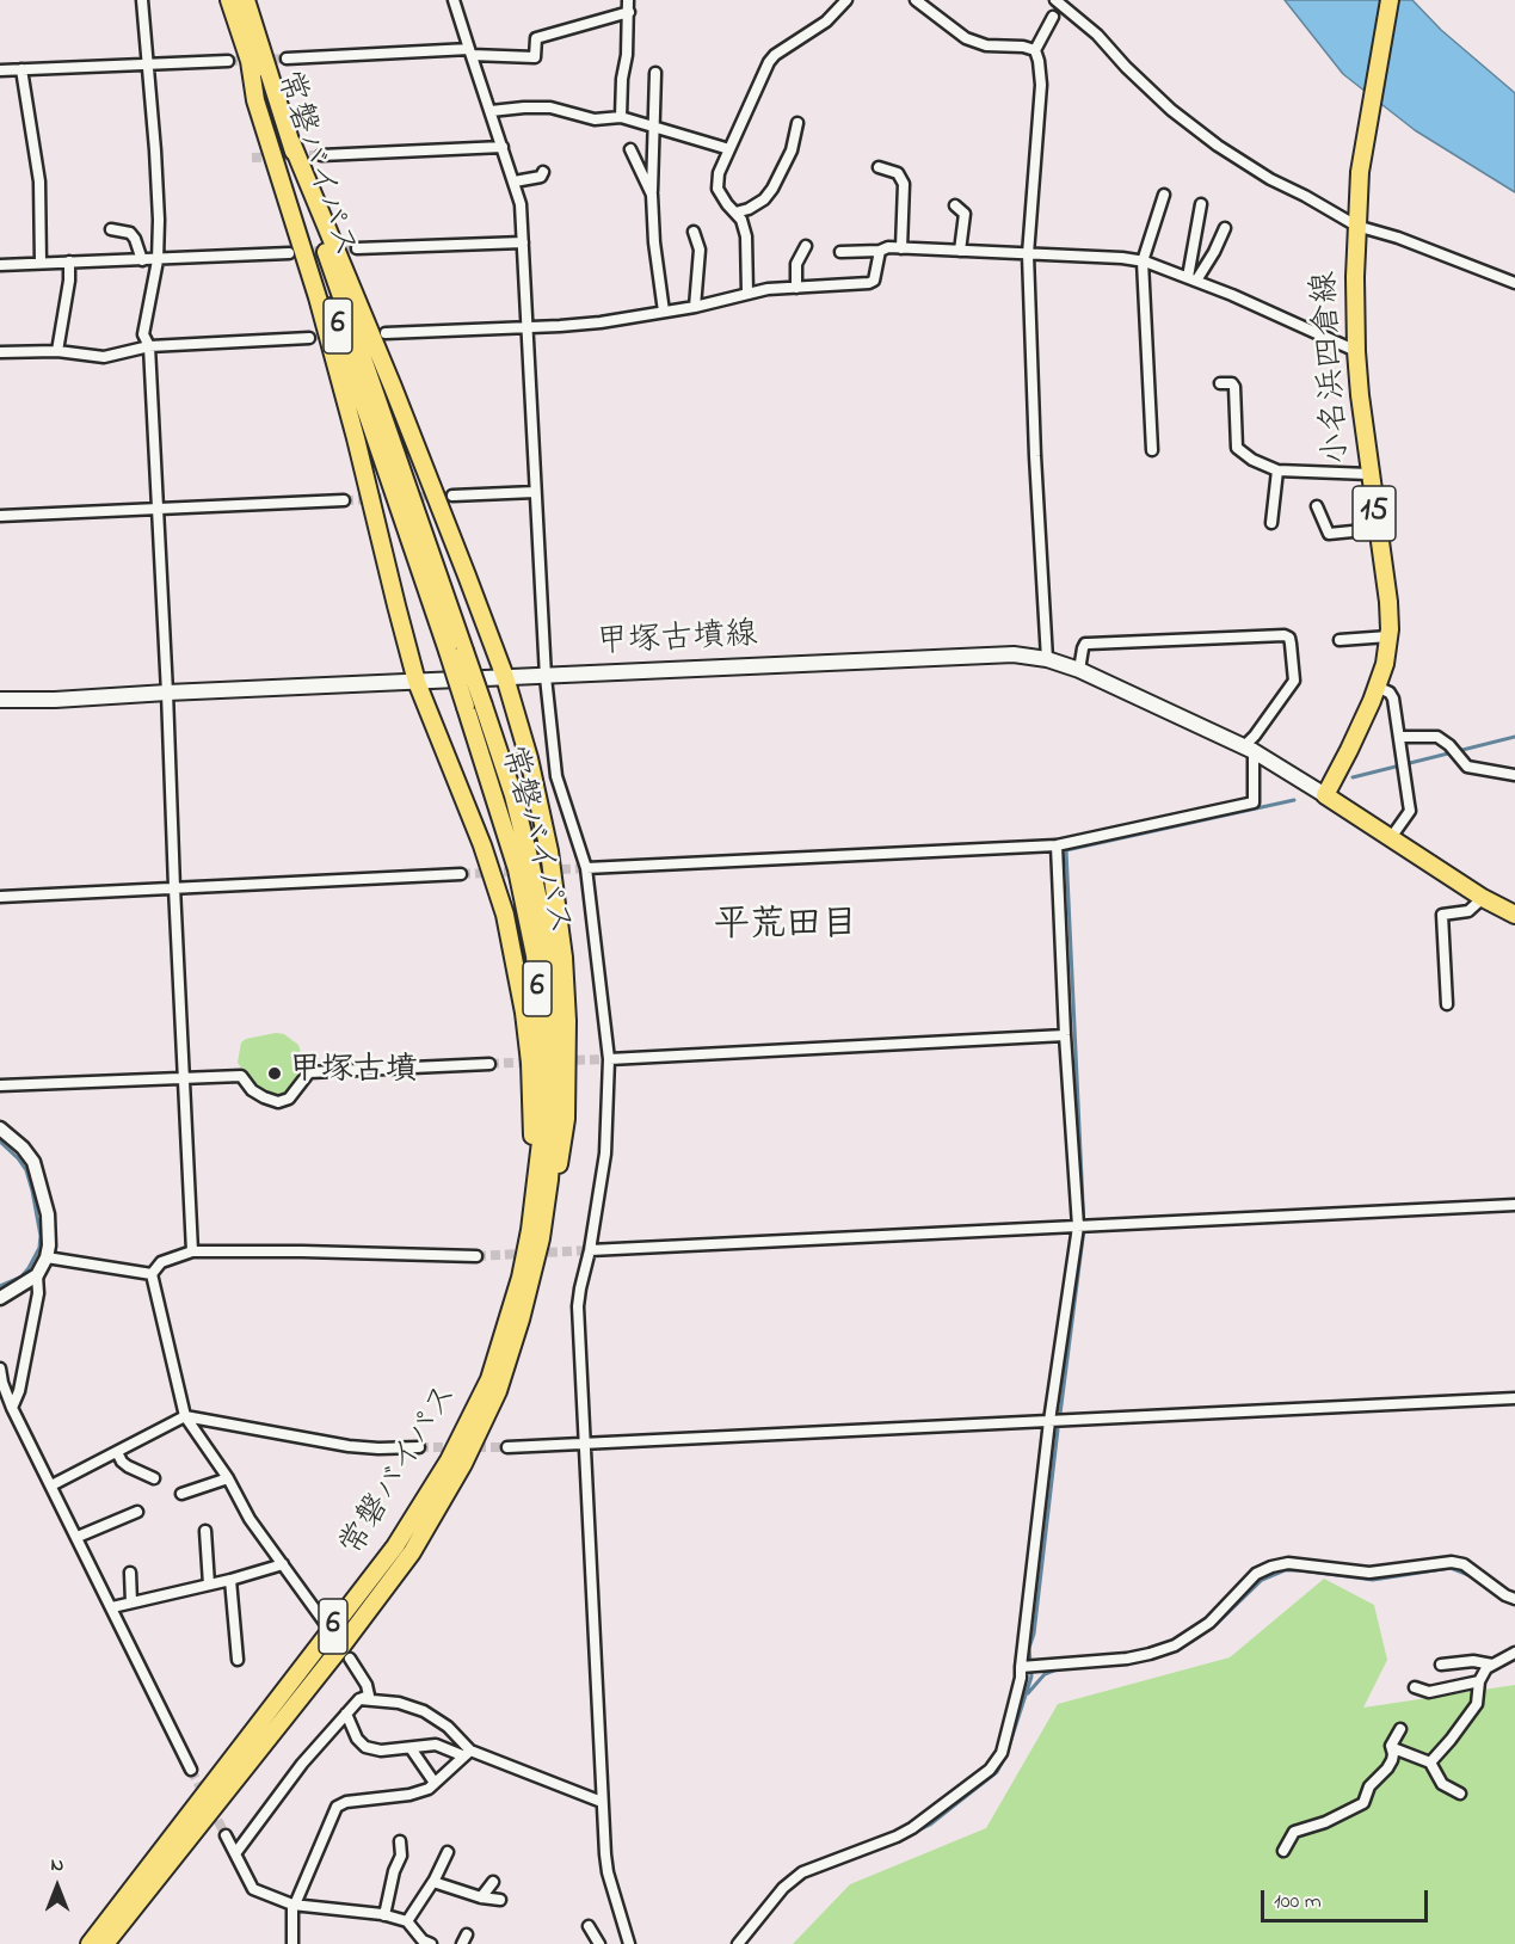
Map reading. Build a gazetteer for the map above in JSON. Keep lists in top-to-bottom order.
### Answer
{
  "streets": {
    "main road": [
      "常磐バイパス",
      "6",
      "小名浜四倉線",
      "15",
      "甲塚古墳線"
    ]
  },
  "crossings": [
    ["小名浜四倉線", "甲塚古墳線"]
  ],
  "districts": ["平荒田目"],
  "places": ["甲塚古墳"],
  "scale_bar": "100 m",
  "north": "top"
}
